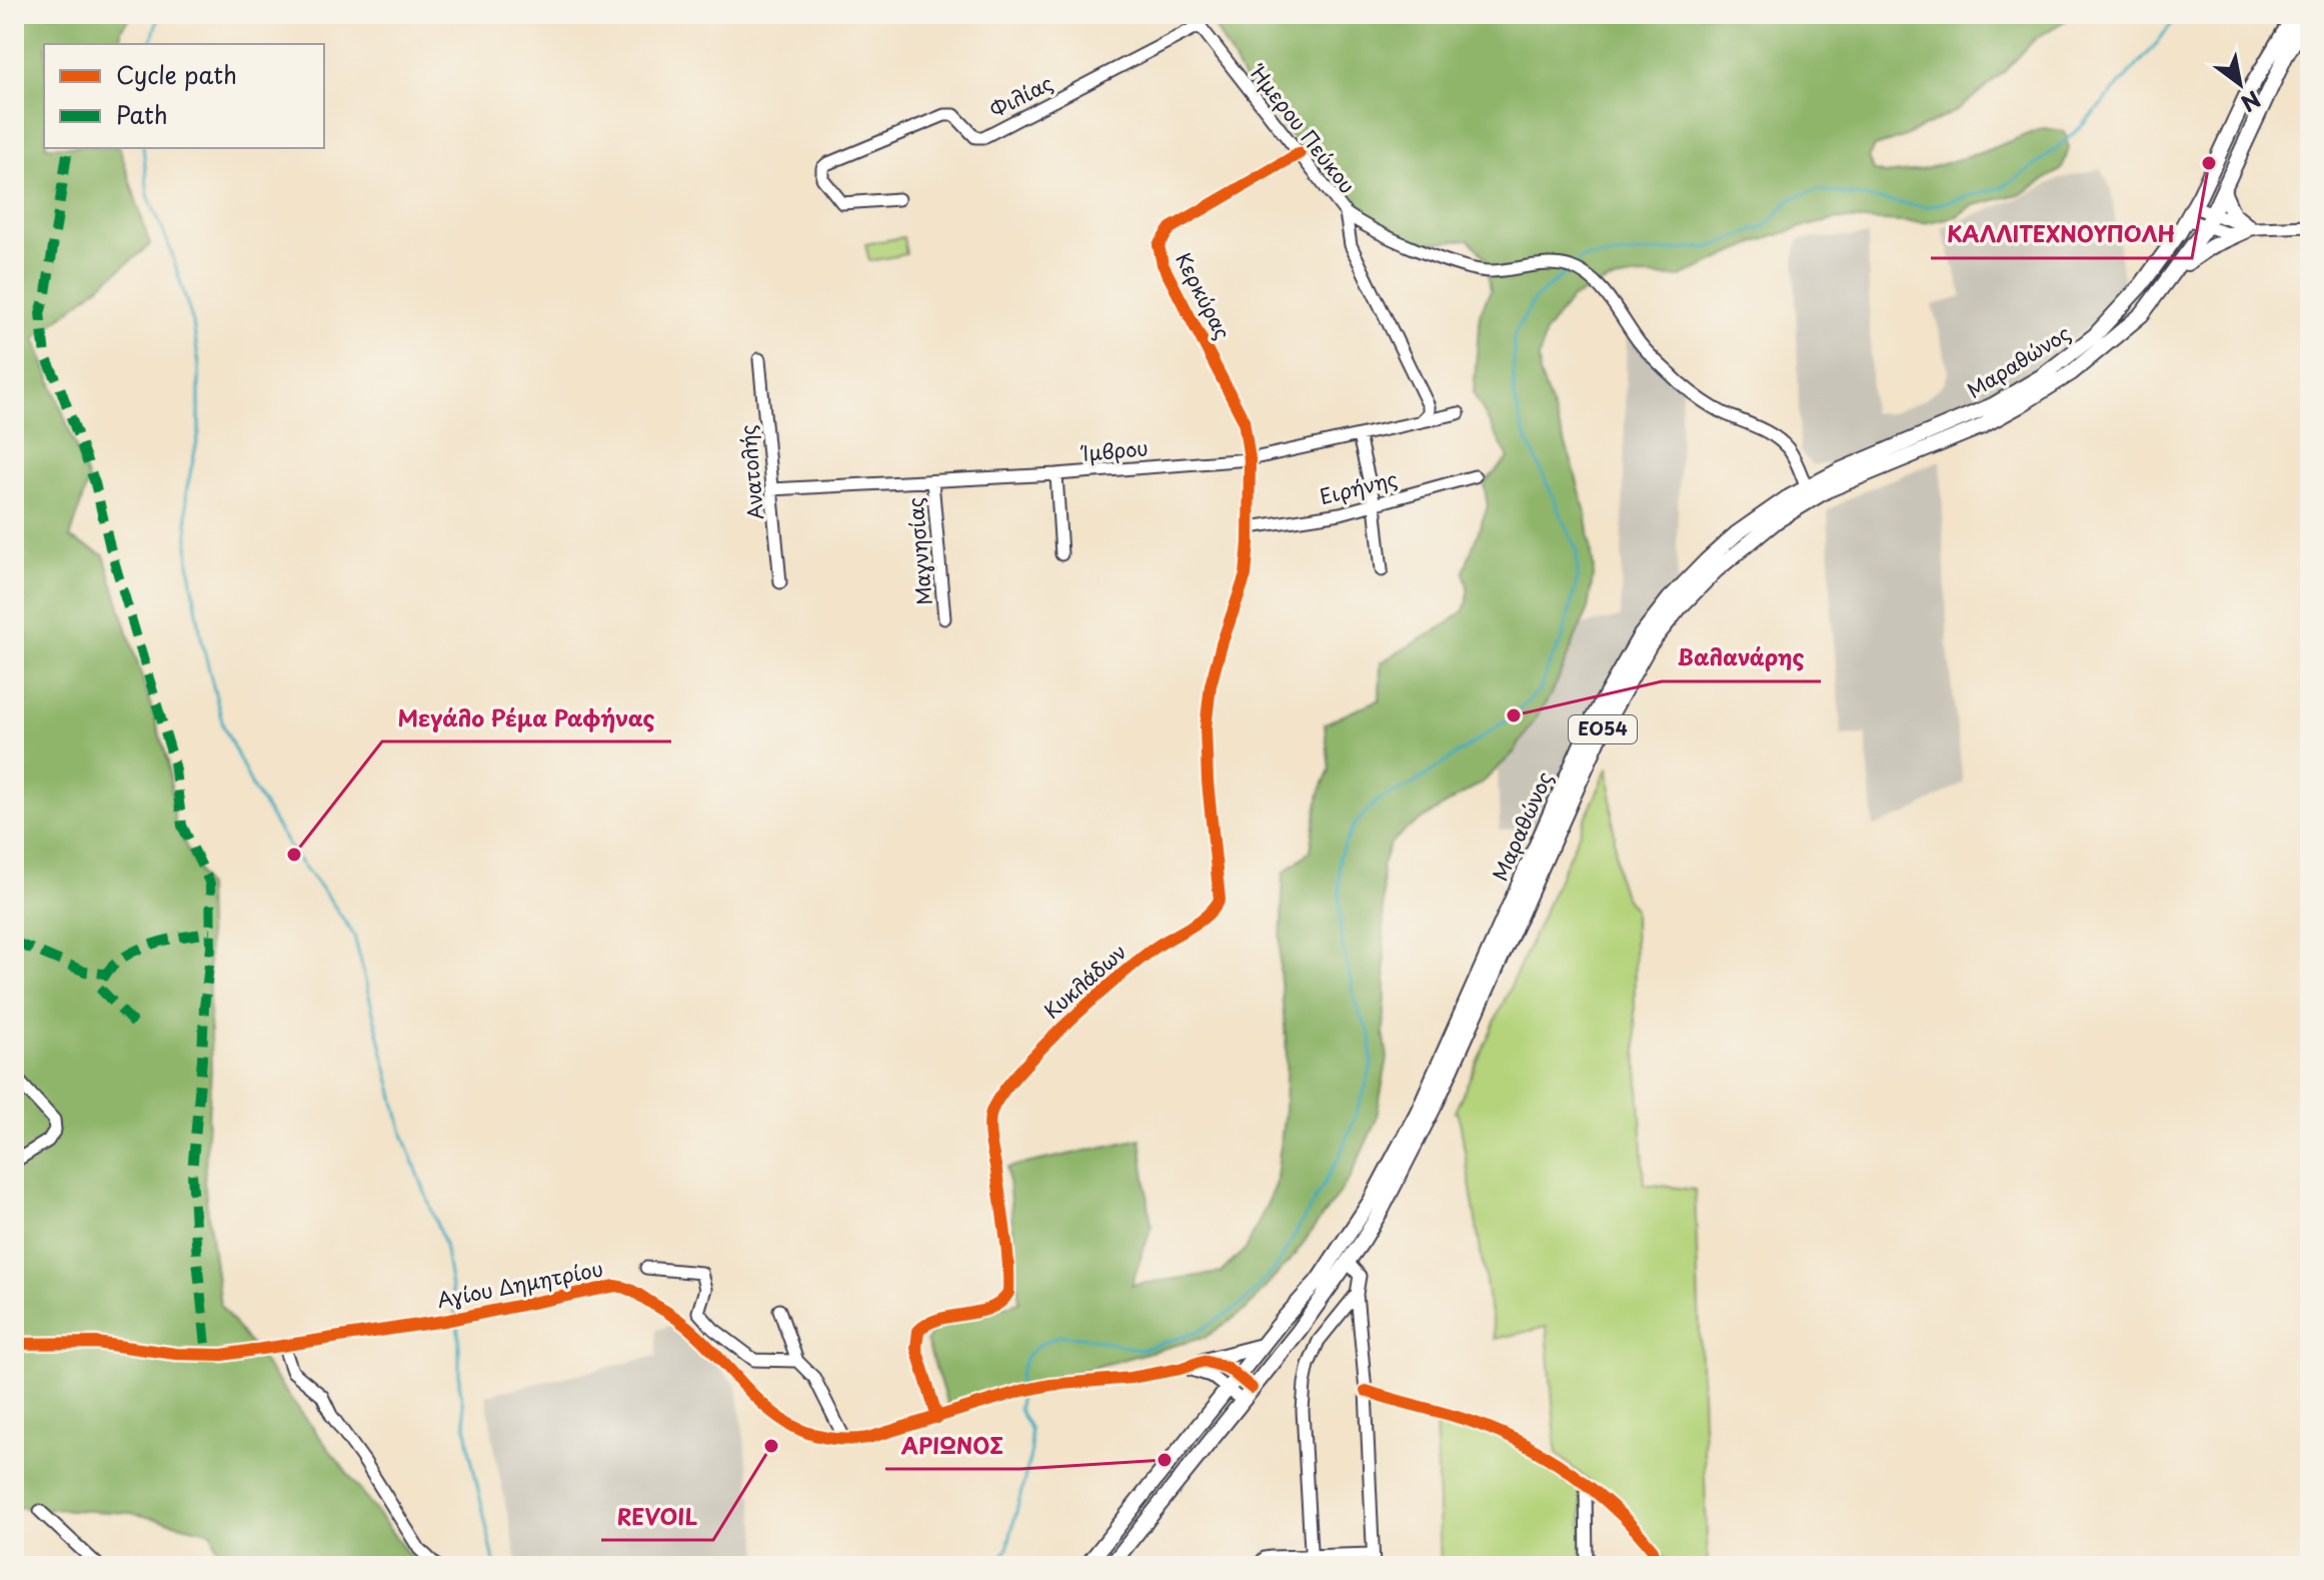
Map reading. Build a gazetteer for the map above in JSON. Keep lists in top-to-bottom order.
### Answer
{
  "streets": {
    "main road": ["Μαραθώνος", "ΕΟ54"],
    "street": [
      "Φιλίας",
      "Ήμερου Πεύκου",
      "Κερκύρας",
      "Ίμβρου",
      "Ανατολής",
      "Ειρήνης",
      "Μαγνησίας",
      "Κυκλάδων",
      "Αγίου Δημητρίου"
    ]
  },
  "crossings": [
    ["Φιλίας", "Ήμερου Πεύκου"],
    ["Ήμερου Πεύκου", "Κερκύρας"],
    ["Ήμερου Πεύκου", "Μαραθώνος"],
    ["Κερκύρας", "Ίμβρου"],
    ["Κερκύρας", "Ειρήνης"],
    ["Κερκύρας", "Κυκλάδων"],
    ["Μαραθώνος", "Αγίου Δημητρίου"],
    ["Ίμβρου", "Ανατολής"],
    ["Ίμβρου", "Μαγνησίας"],
    ["Ειρήνης", "Κυκλάδων"],
    ["Κυκλάδων", "Αγίου Δημητρίου"]
  ],
  "places": [
    "ΚΑΛΛΙΤΕΧΝΟΥΠΟΛΗ",
    "Βαλανάρης",
    "Μεγάλο Ρέμα Ραφήνας",
    "REVOIL",
    "ΑΡΙΩΝΟΣ"
  ],
  "legend": ["Cycle path", "Path"],
  "north": "bottom right"
}
